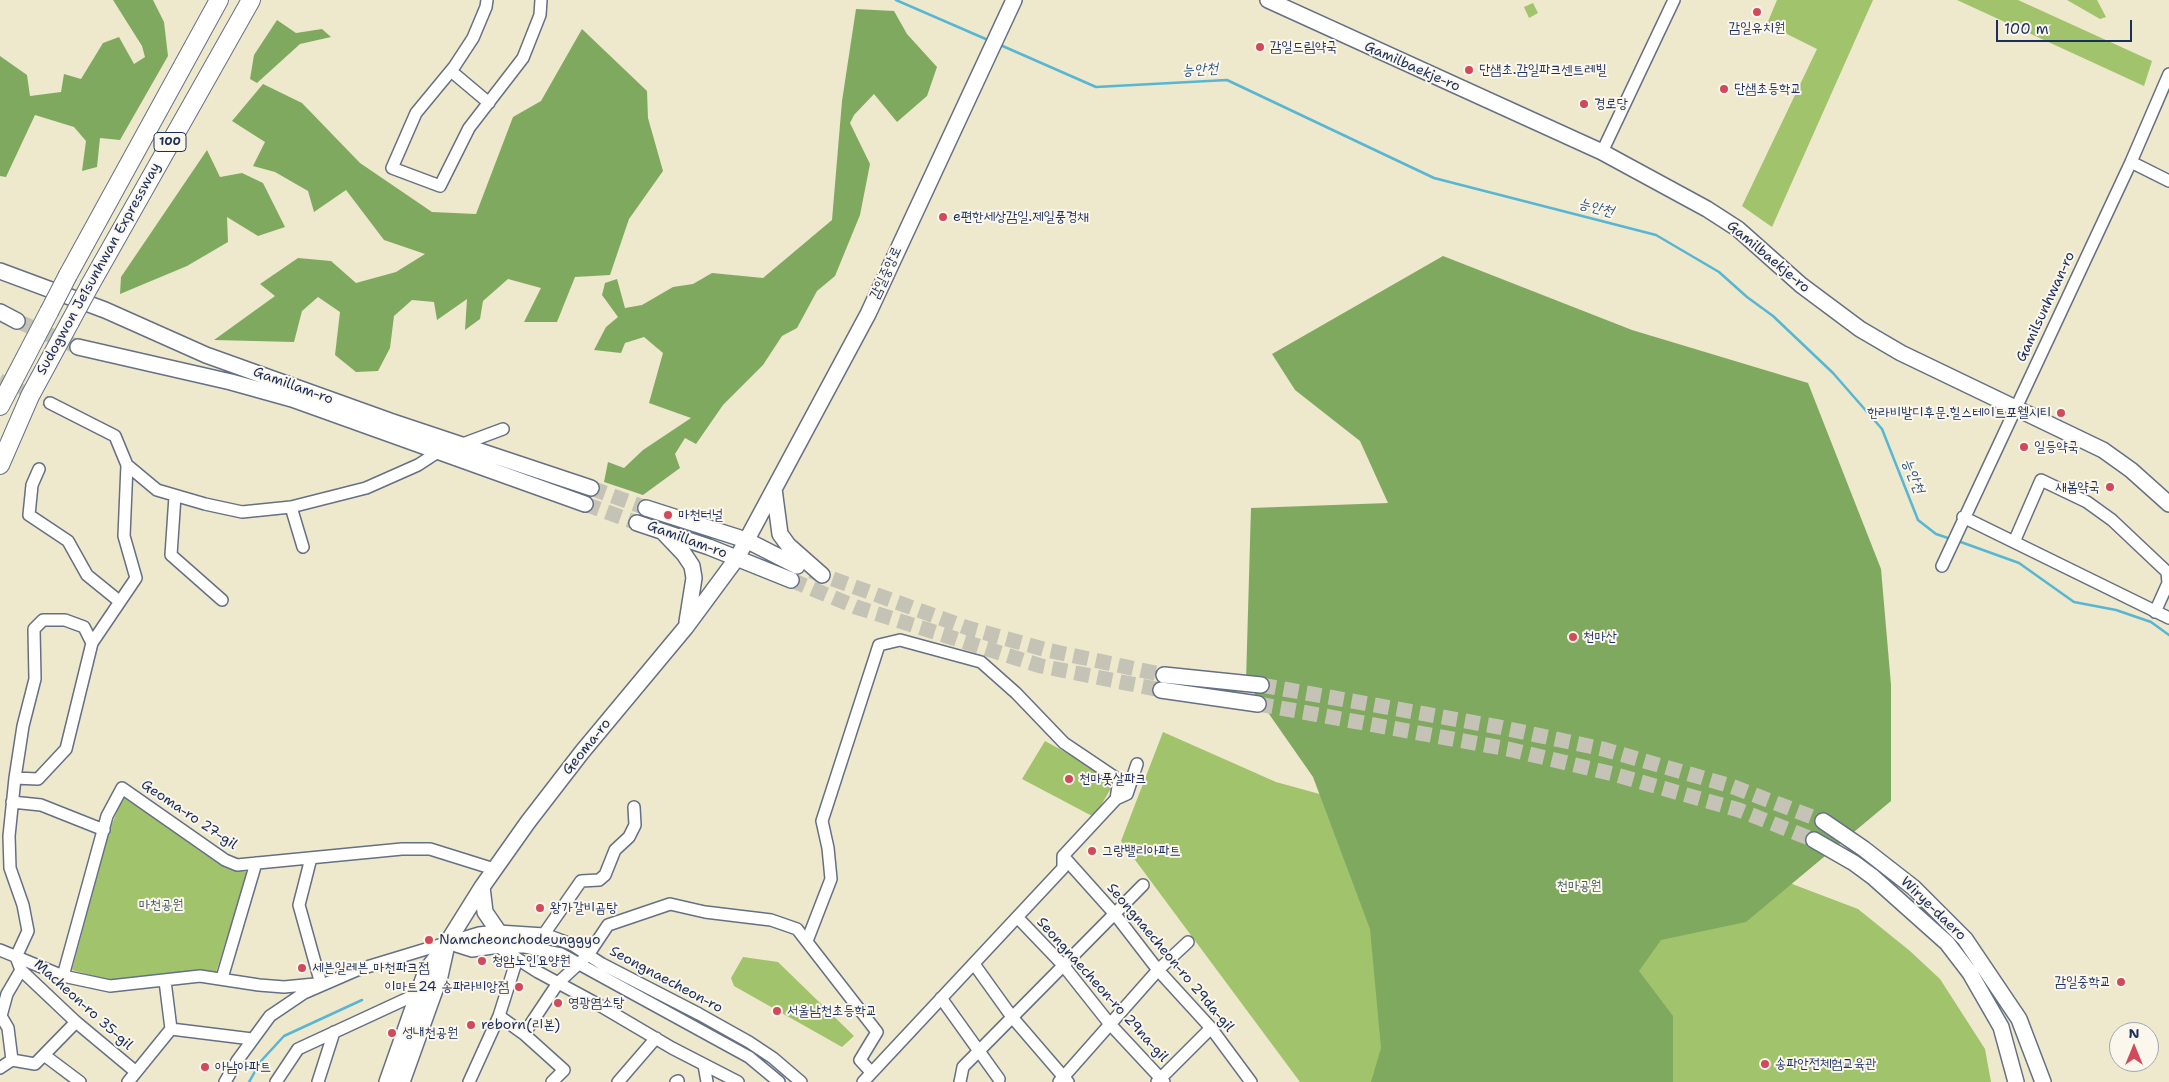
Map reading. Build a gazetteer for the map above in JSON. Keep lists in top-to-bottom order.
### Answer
{
  "streets": {
    "highway": ["100", "Sudogwon Je1sunhwan Expressway"],
    "main road": [
      "Gamilbaekje-ro",
      "감일중앙로",
      "Gamillam-ro",
      "Geoma-ro",
      "Wirye-daero"
    ],
    "street": [
      "Gamilsunhwan-ro",
      "Geoma-ro 27-gil",
      "Seongnaecheon-ro 29da-gil",
      "Seongnaecheon-ro",
      "Seongnaecheon-ro 29na-gil",
      "Macheon-ro 35-gil"
    ]
  },
  "crossings": [
    ["Gamilbaekje-ro", "Gamilsunhwan-ro"],
    ["감일중앙로", "Gamillam-ro"],
    ["감일중앙로", "Geoma-ro"],
    ["Gamillam-ro", "Geoma-ro"],
    ["Geoma-ro", "Geoma-ro 27-gil"],
    ["Geoma-ro", "Seongnaecheon-ro"]
  ],
  "water": ["능안천"],
  "parks": ["천마공원", "마천공원"],
  "places": [
    "감일유치원",
    "감일드림약국",
    "단샘초.감일파크센트레빌",
    "단샘초등학교",
    "경로당",
    "e편한세상감일.제일풍경채",
    "한라비발디후문.힐스테이트포웰시티",
    "일등약국",
    "새봄약국",
    "마천터널",
    "천마산",
    "천마풋살파크",
    "그랑밸리아파트",
    "왕가갈비곰탕",
    "Namcheonchodeunggyo",
    "청암노인요양원",
    "세븐일레븐 마천파크점",
    "감일중학교",
    "이마트24 송파라비앙점",
    "영광염소탕",
    "서울남천초등학교",
    "reborn(리본)",
    "성내천공원",
    "송파안전체험교육관",
    "아남아파트"
  ],
  "scale_bar": "100 m",
  "north": "top"
}
